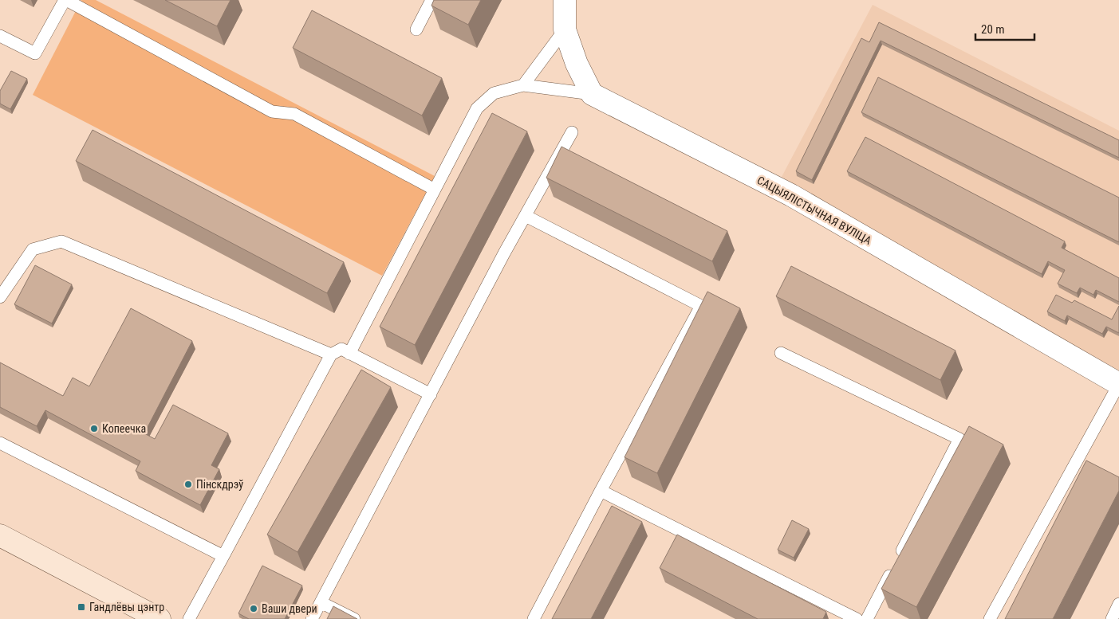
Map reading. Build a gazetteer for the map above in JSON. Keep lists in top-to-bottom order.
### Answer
{
  "streets": {
    "street": ["САЦЫЯЛІСТЫЧНАЯ ВУЛІЦА"]
  },
  "places": {
    "other": ["Копеечка", "Пінскдрэў", "Ваши двери"],
    "transit": ["Гандлёвы цэнтр"]
  },
  "scale_bar": "20 m"
}
